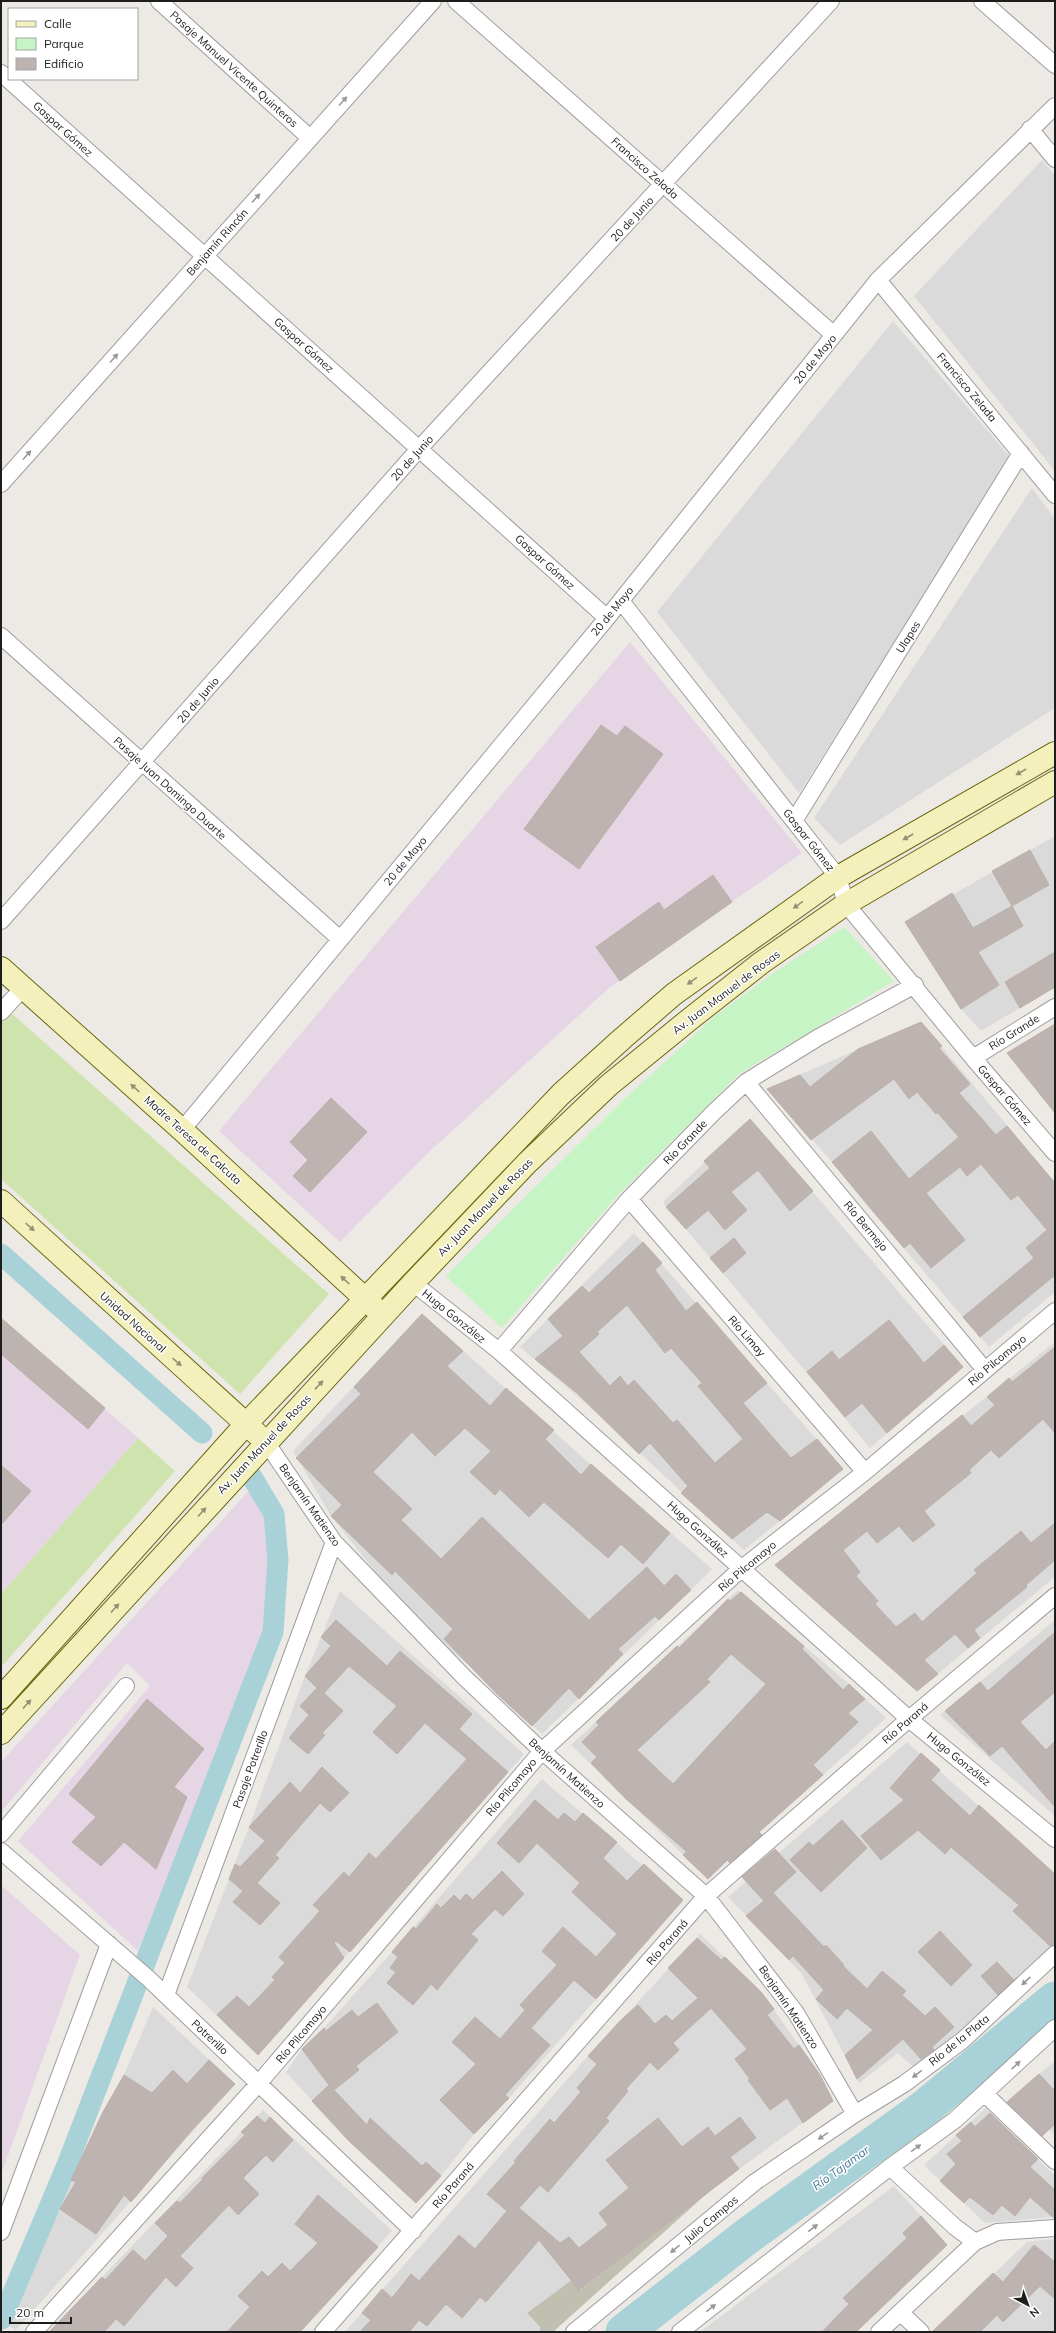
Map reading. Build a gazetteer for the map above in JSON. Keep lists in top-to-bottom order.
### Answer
{
  "streets": {
    "main road": ["Av. Juan Manuel de Rosas", "Madre Teresa de Calcuta", "Unidad Nacional"],
    "street": [
      "Pasaje Manuel Vicente Quinteros",
      "Gaspar Gómez",
      "Francisco Zelada",
      "20 de Junio",
      "Benjamín Rincón",
      "20 de Mayo",
      "Ulapes",
      "Pasaje Juan Domingo Duarte",
      "Río Grande",
      "Río Bermejo",
      "Hugo González",
      "Río Limay",
      "Río Pilcomayo",
      "Benjamín Matienzo",
      "Río Paraná",
      "Pasaje Potrerillo",
      "Potrerillo",
      "Río de la Plata",
      "Julio Campos"
    ]
  },
  "crossings": [
    ["Pasaje Manuel Vicente Quinteros", "Benjamín Rincón"],
    ["Gaspar Gómez", "20 de Junio"],
    ["Gaspar Gómez", "Benjamín Rincón"],
    ["Gaspar Gómez", "20 de Mayo"],
    ["Gaspar Gómez", "Ulapes"],
    ["Gaspar Gómez", "Av. Juan Manuel de Rosas"],
    ["Gaspar Gómez", "Río Grande"],
    ["Francisco Zelada", "20 de Junio"],
    ["Francisco Zelada", "20 de Mayo"],
    ["Francisco Zelada", "Ulapes"],
    ["20 de Junio", "Pasaje Juan Domingo Duarte"],
    ["20 de Mayo", "Pasaje Juan Domingo Duarte"],
    ["20 de Mayo", "Madre Teresa de Calcuta"],
    ["Av. Juan Manuel de Rosas", "Madre Teresa de Calcuta"],
    ["Av. Juan Manuel de Rosas", "Hugo González"],
    ["Av. Juan Manuel de Rosas", "Unidad Nacional"],
    ["Av. Juan Manuel de Rosas", "Benjamín Matienzo"],
    ["Río Grande", "Río Bermejo"],
    ["Río Grande", "Hugo González"],
    ["Río Grande", "Río Limay"],
    ["Río Bermejo", "Río Pilcomayo"],
    ["Hugo González", "Río Pilcomayo"],
    ["Hugo González", "Río Paraná"],
    ["Unidad Nacional", "Benjamín Matienzo"],
    ["Río Limay", "Río Pilcomayo"],
    ["Río Pilcomayo", "Benjamín Matienzo"],
    ["Río Pilcomayo", "Potrerillo"],
    ["Benjamín Matienzo", "Río Paraná"],
    ["Benjamín Matienzo", "Pasaje Potrerillo"],
    ["Benjamín Matienzo", "Río de la Plata"],
    ["Benjamín Matienzo", "Julio Campos"],
    ["Río Paraná", "Potrerillo"],
    ["Pasaje Potrerillo", "Potrerillo"],
    ["Río de la Plata", "Julio Campos"]
  ],
  "one_way": ["Benjamín Rincón", "Madre Teresa de Calcuta", "Unidad Nacional"],
  "water": ["Río Tajamar"],
  "legend": ["Calle", "Parque", "Edificio"],
  "scale_bar": "20 m",
  "north": "bottom right"
}
